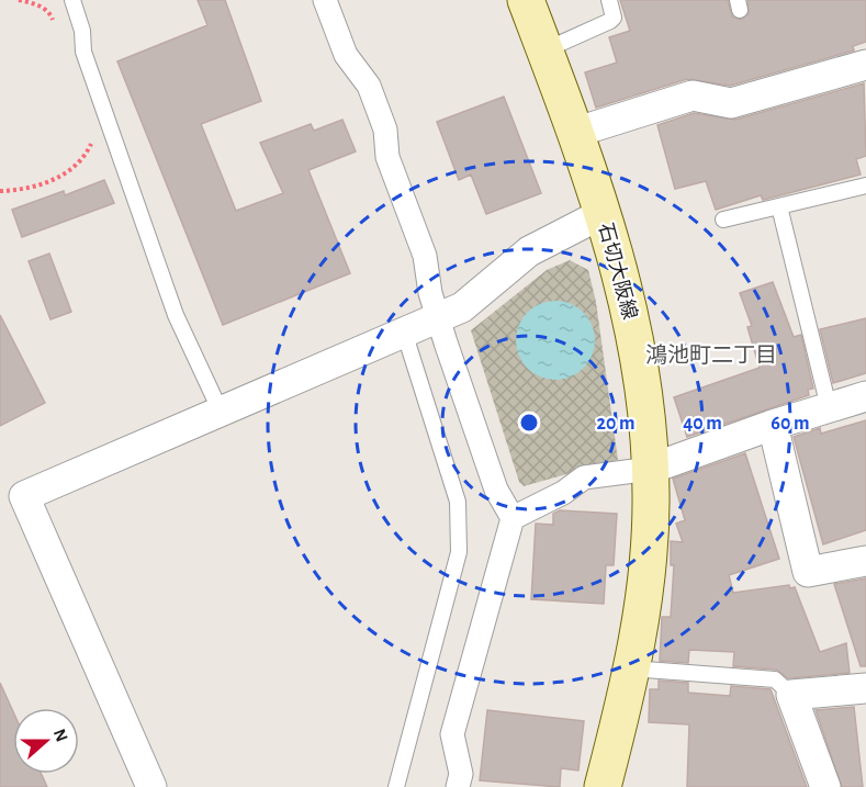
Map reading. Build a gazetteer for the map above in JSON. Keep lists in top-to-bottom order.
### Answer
{
  "streets": {
    "main road": ["石切大阪線"]
  },
  "districts": ["鴻池町二丁目"],
  "north": "right",
  "rings": ["20 m", "40 m", "60 m"]
}
